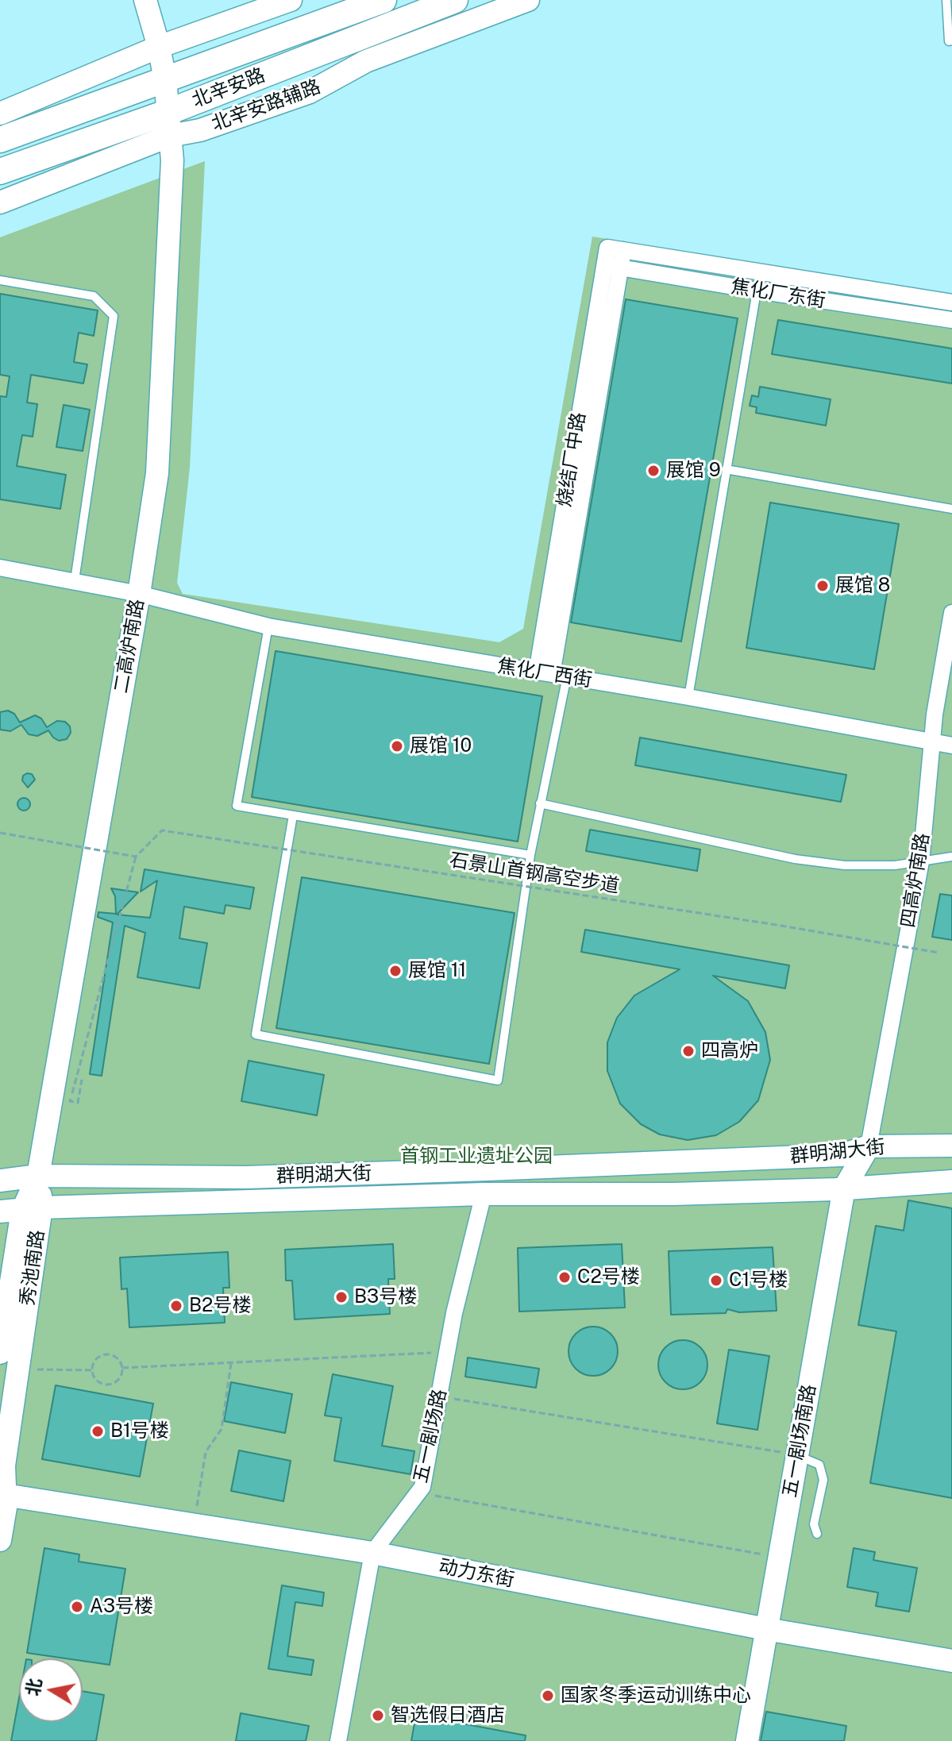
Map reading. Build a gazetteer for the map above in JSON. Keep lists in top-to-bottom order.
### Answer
{
  "streets": {
    "main road": ["北辛安路"],
    "street": [
      "北辛安路辅路",
      "焦化厂东街",
      "烧结厂中路",
      "二高炉南路",
      "焦化厂西街",
      "四高炉南路",
      "群明湖大街",
      "秀池南路",
      "五一剧场路",
      "五一剧场南路",
      "动力东街"
    ],
    "path": ["石景山首钢高空步道"]
  },
  "crossings": [
    ["北辛安路", "北辛安路辅路"],
    ["北辛安路", "二高炉南路"],
    ["北辛安路辅路", "二高炉南路"],
    ["焦化厂东街", "烧结厂中路"],
    ["烧结厂中路", "焦化厂西街"],
    ["二高炉南路", "焦化厂西街"],
    ["二高炉南路", "群明湖大街"],
    ["二高炉南路", "秀池南路"],
    ["焦化厂西街", "四高炉南路"],
    ["四高炉南路", "群明湖大街"],
    ["四高炉南路", "五一剧场南路"],
    ["群明湖大街", "秀池南路"],
    ["群明湖大街", "五一剧场路"],
    ["群明湖大街", "五一剧场南路"],
    ["秀池南路", "动力东街"],
    ["五一剧场路", "动力东街"],
    ["五一剧场南路", "动力东街"]
  ],
  "parks": ["首钢工业遗址公园"],
  "places": [
    "展馆 9",
    "展馆 8",
    "展馆 10",
    "展馆 11",
    "四高炉",
    "C2号楼",
    "C1号楼",
    "B3号楼",
    "B2号楼",
    "B1号楼",
    "A3号楼",
    "国家冬季运动训练中心",
    "智选假日酒店"
  ],
  "north": "left"
}
